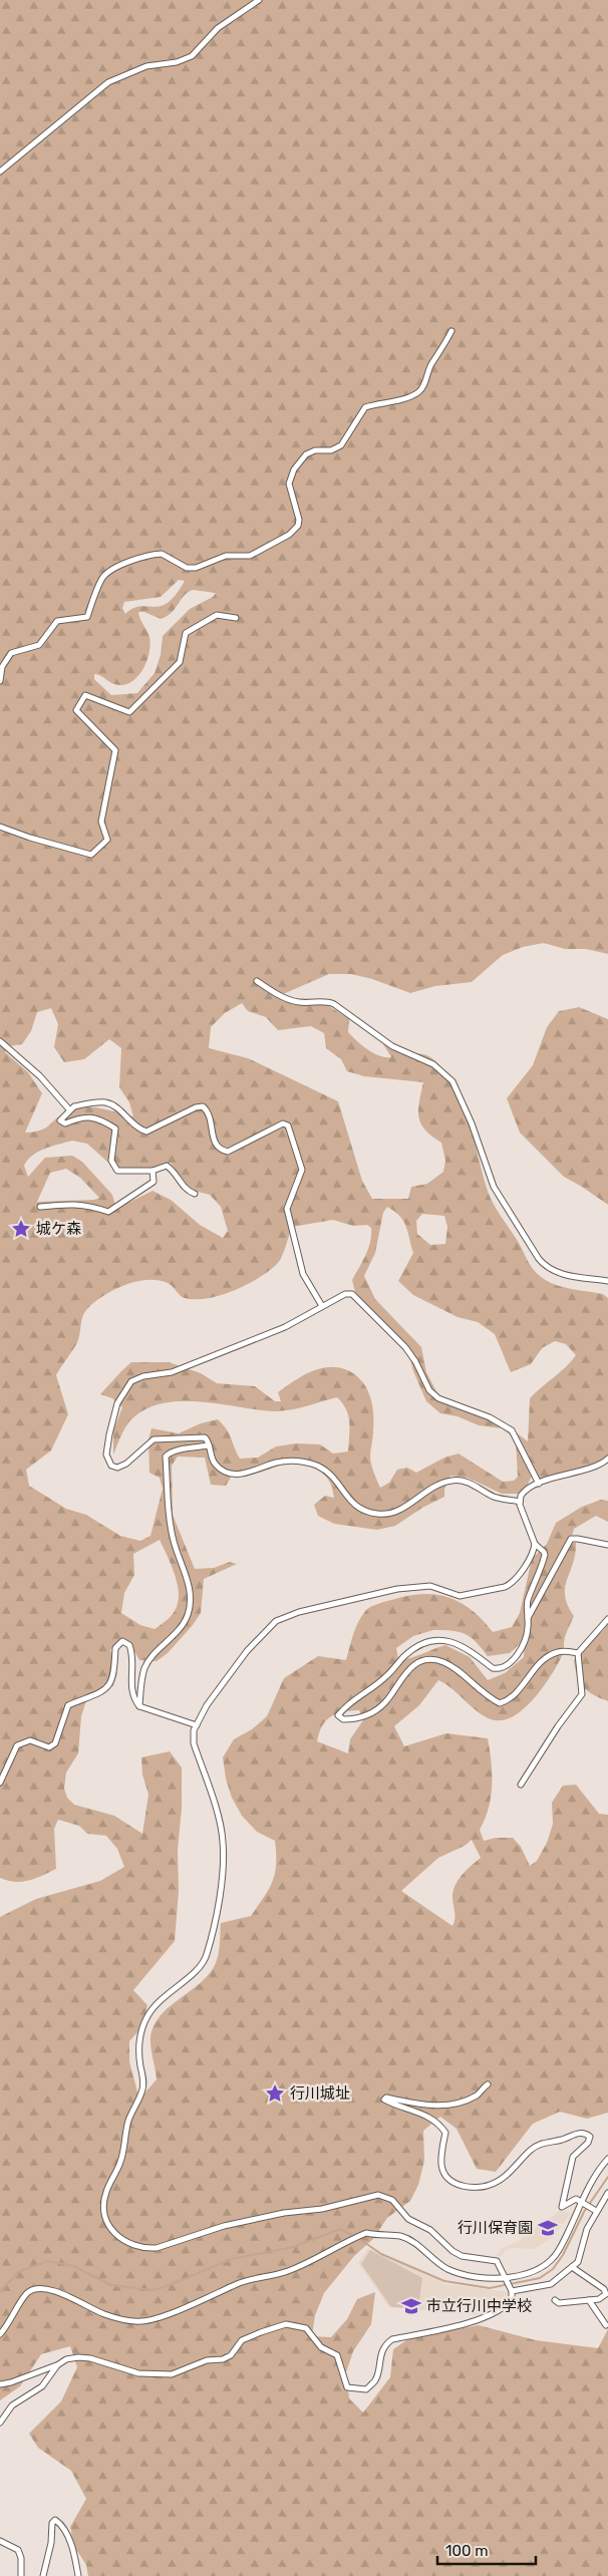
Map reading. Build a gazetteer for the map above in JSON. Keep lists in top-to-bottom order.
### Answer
{
  "places": {
    "place": ["城ケ森", "行川城址"],
    "school or university": ["行川保育園", "市立行川中学校"]
  },
  "scale_bar": "100 m"
}
